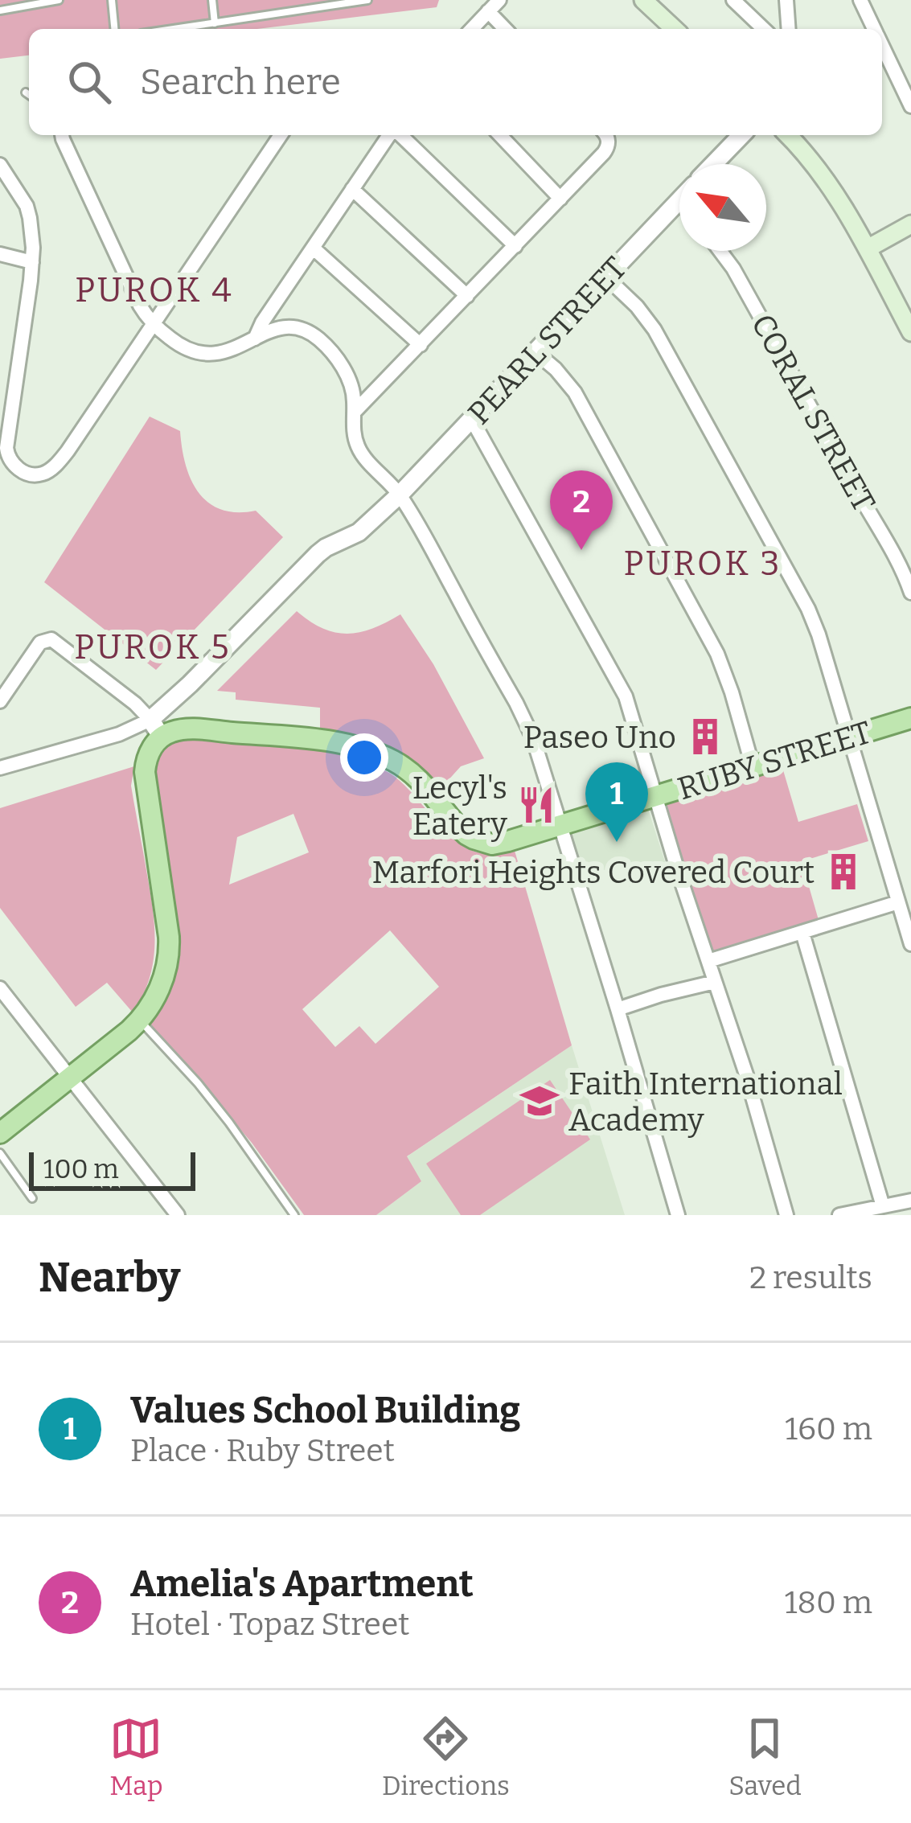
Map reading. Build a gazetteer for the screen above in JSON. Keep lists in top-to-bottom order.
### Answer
{
  "streets": {
    "main road": ["RUBY STREET"],
    "street": ["PEARL STREET", "CORAL STREET"]
  },
  "crossings": [
    ["PEARL STREET", "RUBY STREET"]
  ],
  "districts": ["PUROK 4", "PUROK 3", "PUROK 5"],
  "places": {
    "building": ["Paseo Uno", "Marfori Heights Covered Court"],
    "restaurant": ["Lecyl's Eatery"],
    "school or university": ["Faith International Academy"]
  },
  "scale_bar": "100 m",
  "north": "top left",
  "page": {
    "search": "Search here",
    "pins": ["2", "1"],
    "scale": "100 m",
    "heading": ["Nearby", "2 results"],
    "list": [
      {
        "mark": "1",
        "name": "Values School Building",
        "note": "Place · Ruby Street",
        "value": "160 m"
      },
      {
        "mark": "2",
        "name": "Amelia's Apartment",
        "note": "Hotel · Topaz Street",
        "value": "180 m"
      }
    ],
    "nav": ["Map", "Directions", "Saved"]
  }
}
